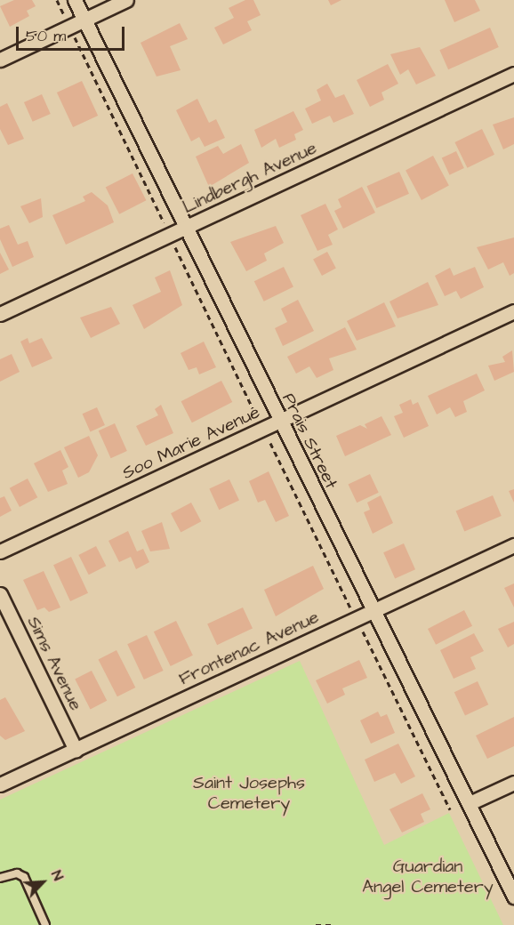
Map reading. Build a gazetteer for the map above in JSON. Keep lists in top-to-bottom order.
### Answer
{
  "streets": {
    "street": [
      "Lindbergh Avenue",
      "Prais Street",
      "Soo Marie Avenue",
      "Frontenac Avenue",
      "Sims Avenue"
    ]
  },
  "crossings": [
    ["Lindbergh Avenue", "Prais Street"],
    ["Prais Street", "Soo Marie Avenue"],
    ["Prais Street", "Frontenac Avenue"],
    ["Frontenac Avenue", "Sims Avenue"]
  ],
  "parks": ["Saint Josephs Cemetery", "Guardian Angel Cemetery"],
  "scale_bar": "50 m",
  "north": "top right"
}
